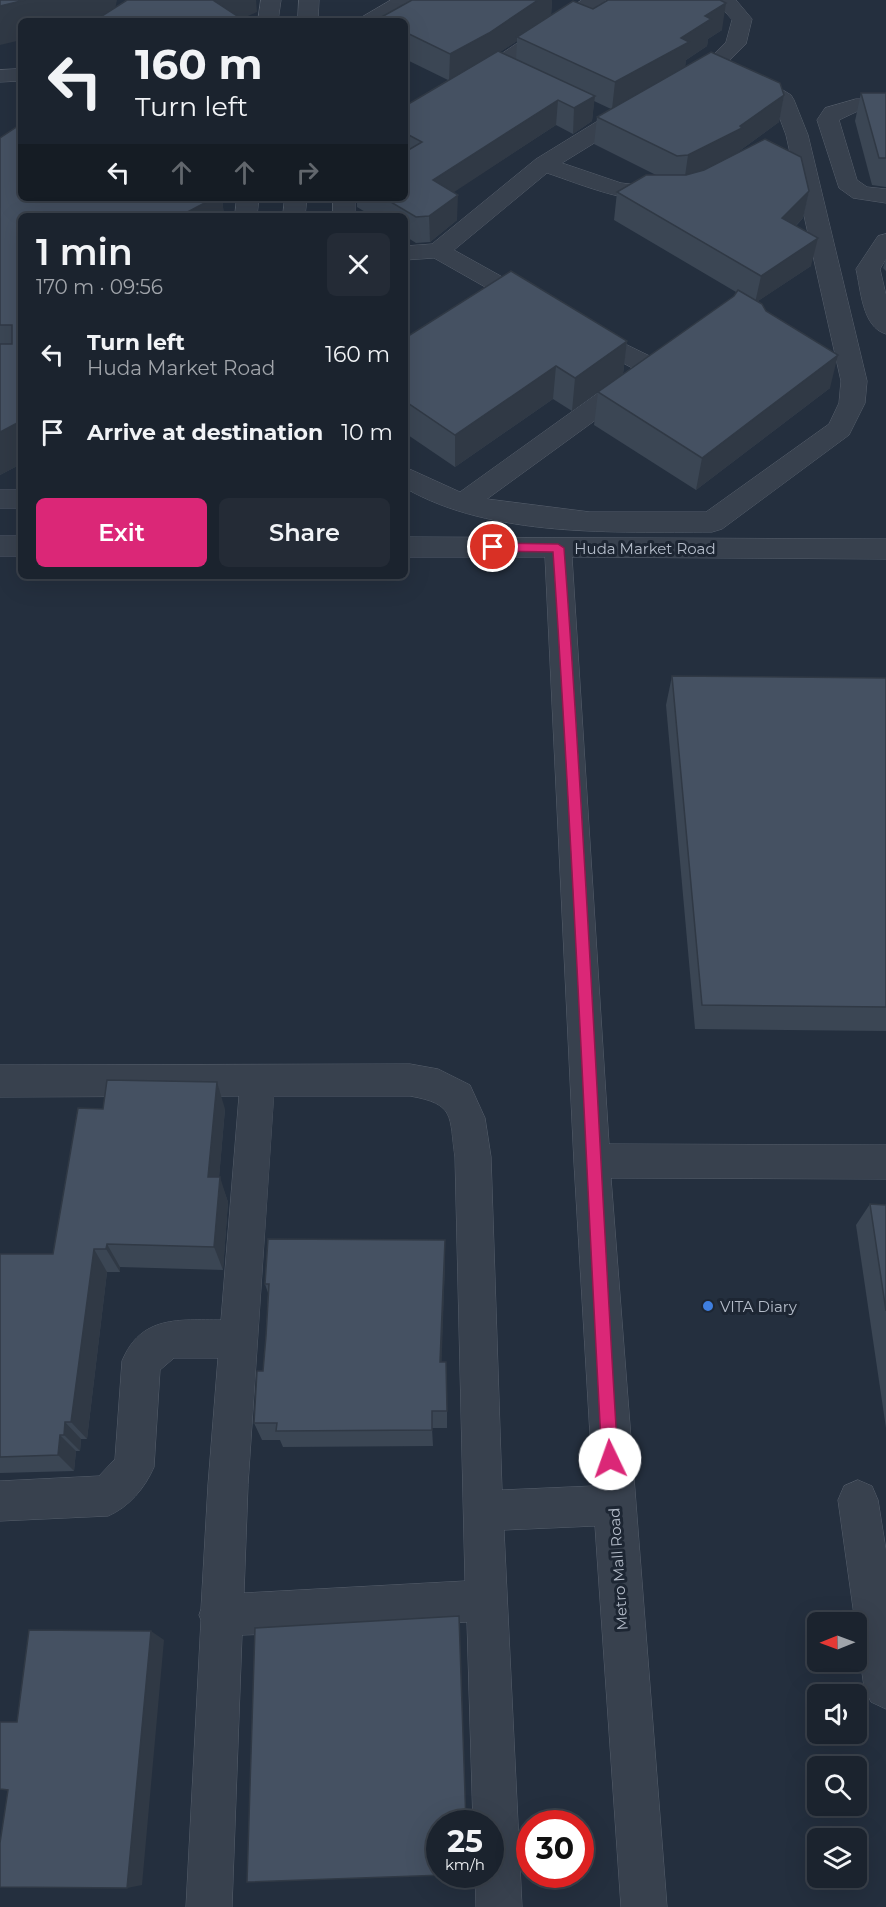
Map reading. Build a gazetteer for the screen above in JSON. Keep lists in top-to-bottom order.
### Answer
{
  "streets": {
    "street": ["Huda Market Road", "Metro Mall Road"]
  },
  "crossings": [
    ["Huda Market Road", "Metro Mall Road"]
  ],
  "places": ["VITA Diary"],
  "north": "left",
  "page": {
    "turn": ["160 m", "Turn left"],
    "heading": ["1 min", "170 m · 09:56"],
    "list": [
      {
        "name": "Turn left",
        "note": "Huda Market Road",
        "value": "160 m"
      },
      {
        "name": "Arrive at destination",
        "value": "10 m"
      }
    ],
    "buttons": ["Exit", "Share"],
    "speed": "25 km/h",
    "limit": "30"
  }
}
